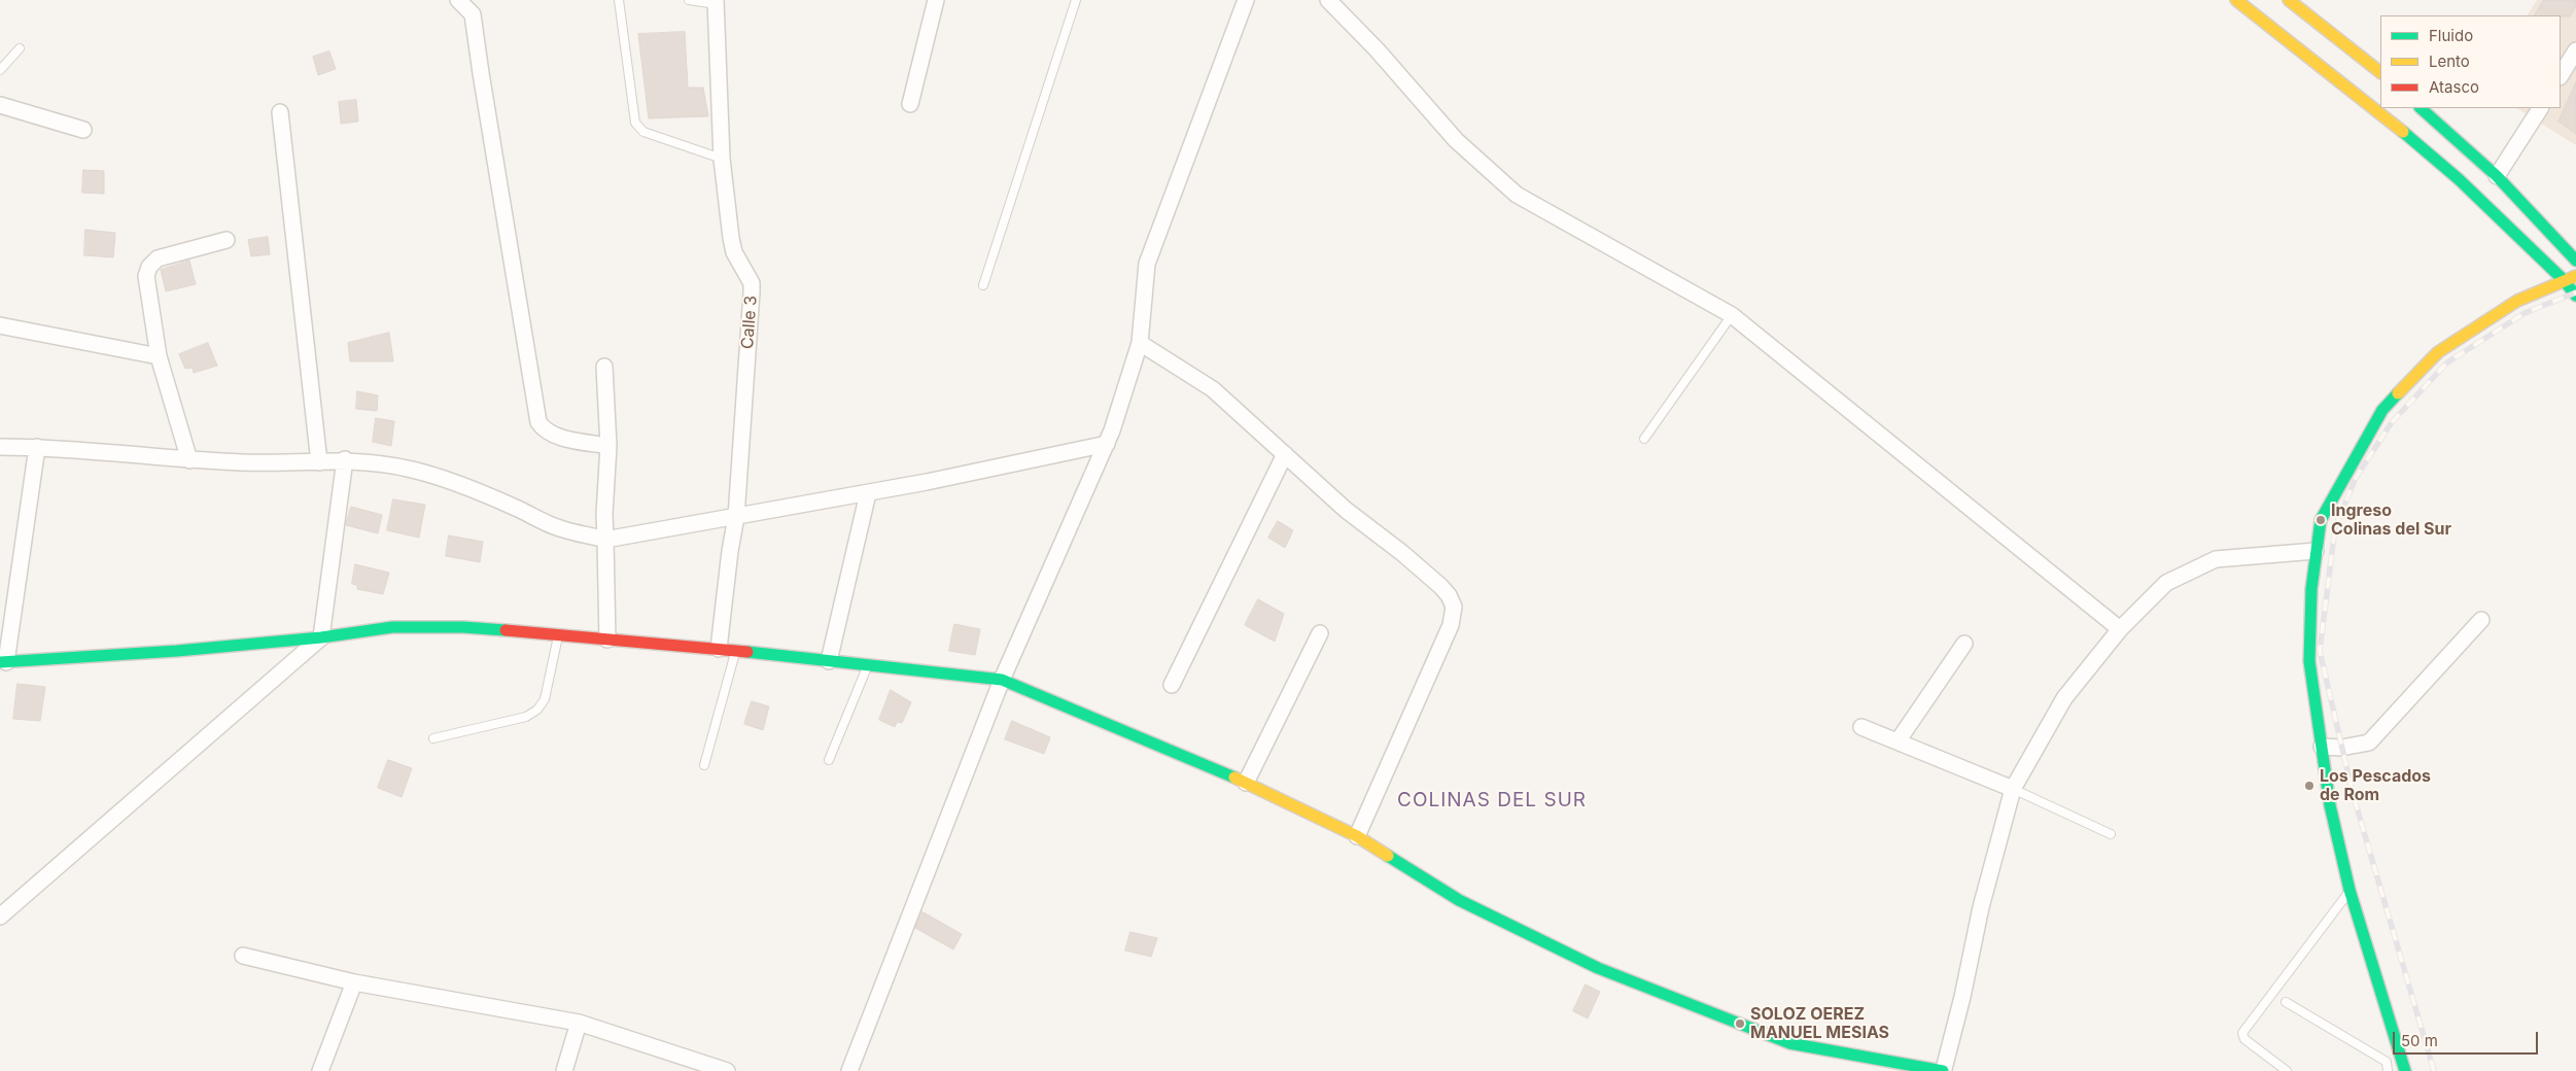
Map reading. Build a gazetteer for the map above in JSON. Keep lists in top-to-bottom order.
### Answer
{
  "streets": {
    "street": ["Calle 3"]
  },
  "districts": ["COLINAS DEL SUR"],
  "places": ["Ingreso Colinas del Sur", "Los Pescados de Rom", "SOLOZ OEREZ MANUEL MESIAS"],
  "legend": ["Fluido", "Lento", "Atasco"],
  "scale_bar": "50 m"
}
